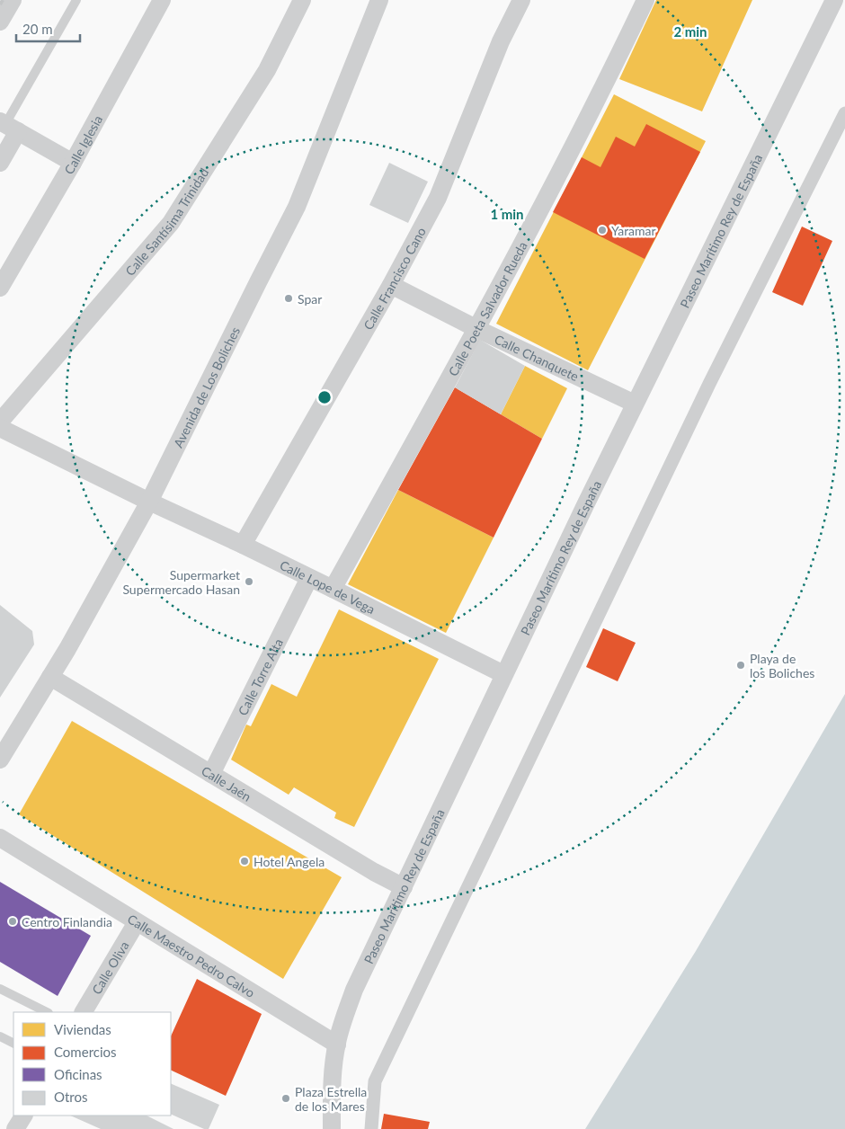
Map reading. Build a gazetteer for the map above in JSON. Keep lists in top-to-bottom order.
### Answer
{
  "streets": {
    "street": [
      "Calle Iglesia",
      "Calle Santísima Trinidad",
      "Paseo Marítimo Rey de España",
      "Calle Francisco Cano",
      "Calle Poeta Salvador Rueda",
      "Calle Chanquete",
      "Avenida de Los Boliches",
      "Calle Lope de Vega",
      "Calle Torre Alta",
      "Calle Jaén",
      "Calle Maestro Pedro Calvo",
      "Calle Oliva"
    ]
  },
  "crossings": [
    ["Paseo Marítimo Rey de España", "Calle Chanquete"],
    ["Paseo Marítimo Rey de España", "Calle Lope de Vega"],
    ["Paseo Marítimo Rey de España", "Calle Jaén"],
    ["Paseo Marítimo Rey de España", "Calle Maestro Pedro Calvo"],
    ["Calle Francisco Cano", "Calle Chanquete"],
    ["Calle Francisco Cano", "Calle Lope de Vega"],
    ["Calle Poeta Salvador Rueda", "Calle Chanquete"],
    ["Calle Poeta Salvador Rueda", "Calle Lope de Vega"],
    ["Avenida de Los Boliches", "Calle Lope de Vega"],
    ["Avenida de Los Boliches", "Calle Jaén"],
    ["Calle Lope de Vega", "Calle Torre Alta"],
    ["Calle Torre Alta", "Calle Jaén"],
    ["Calle Maestro Pedro Calvo", "Calle Oliva"]
  ],
  "places": [
    "Yaramar",
    "Spar",
    "Supermarket Supermercado Hasan",
    "Playa de los Boliches",
    "Hotel Angela",
    "Centro Finlandia",
    "Plaza Estrella de los Mares"
  ],
  "legend": [
    "Viviendas",
    "Comercios",
    "Oficinas",
    "Otros"
  ],
  "scale_bar": "20 m",
  "rings": ["2 min", "1 min"]
}
